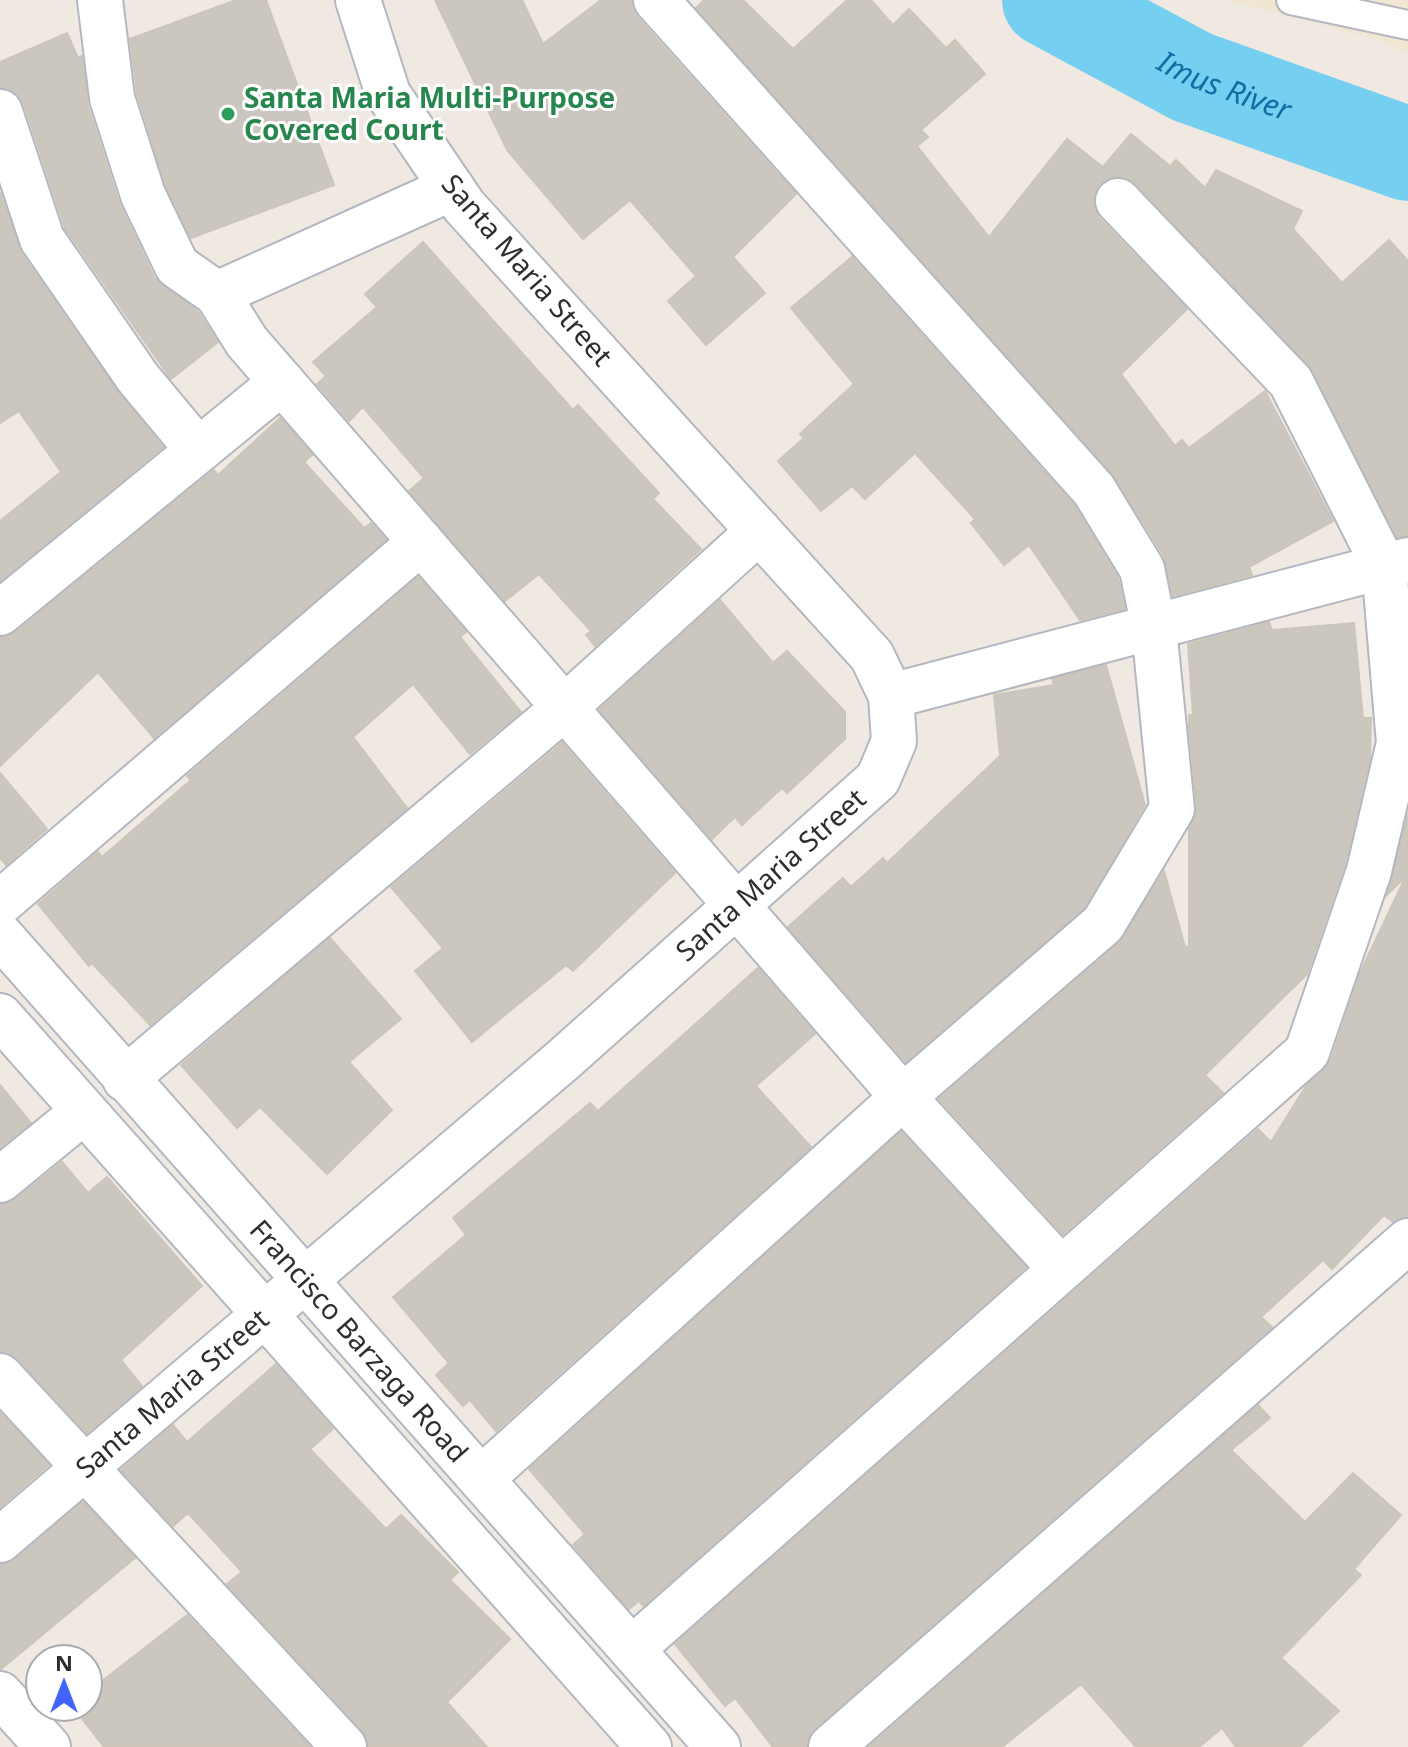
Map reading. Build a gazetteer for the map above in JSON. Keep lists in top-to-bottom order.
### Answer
{
  "streets": {
    "street": ["Santa Maria Street", "Francisco Barzaga Road"]
  },
  "crossings": [
    ["Santa Maria Street", "Francisco Barzaga Road"]
  ],
  "water": ["Imus River"],
  "places": ["Santa Maria Multi-Purpose Covered Court"],
  "north": "top"
}
